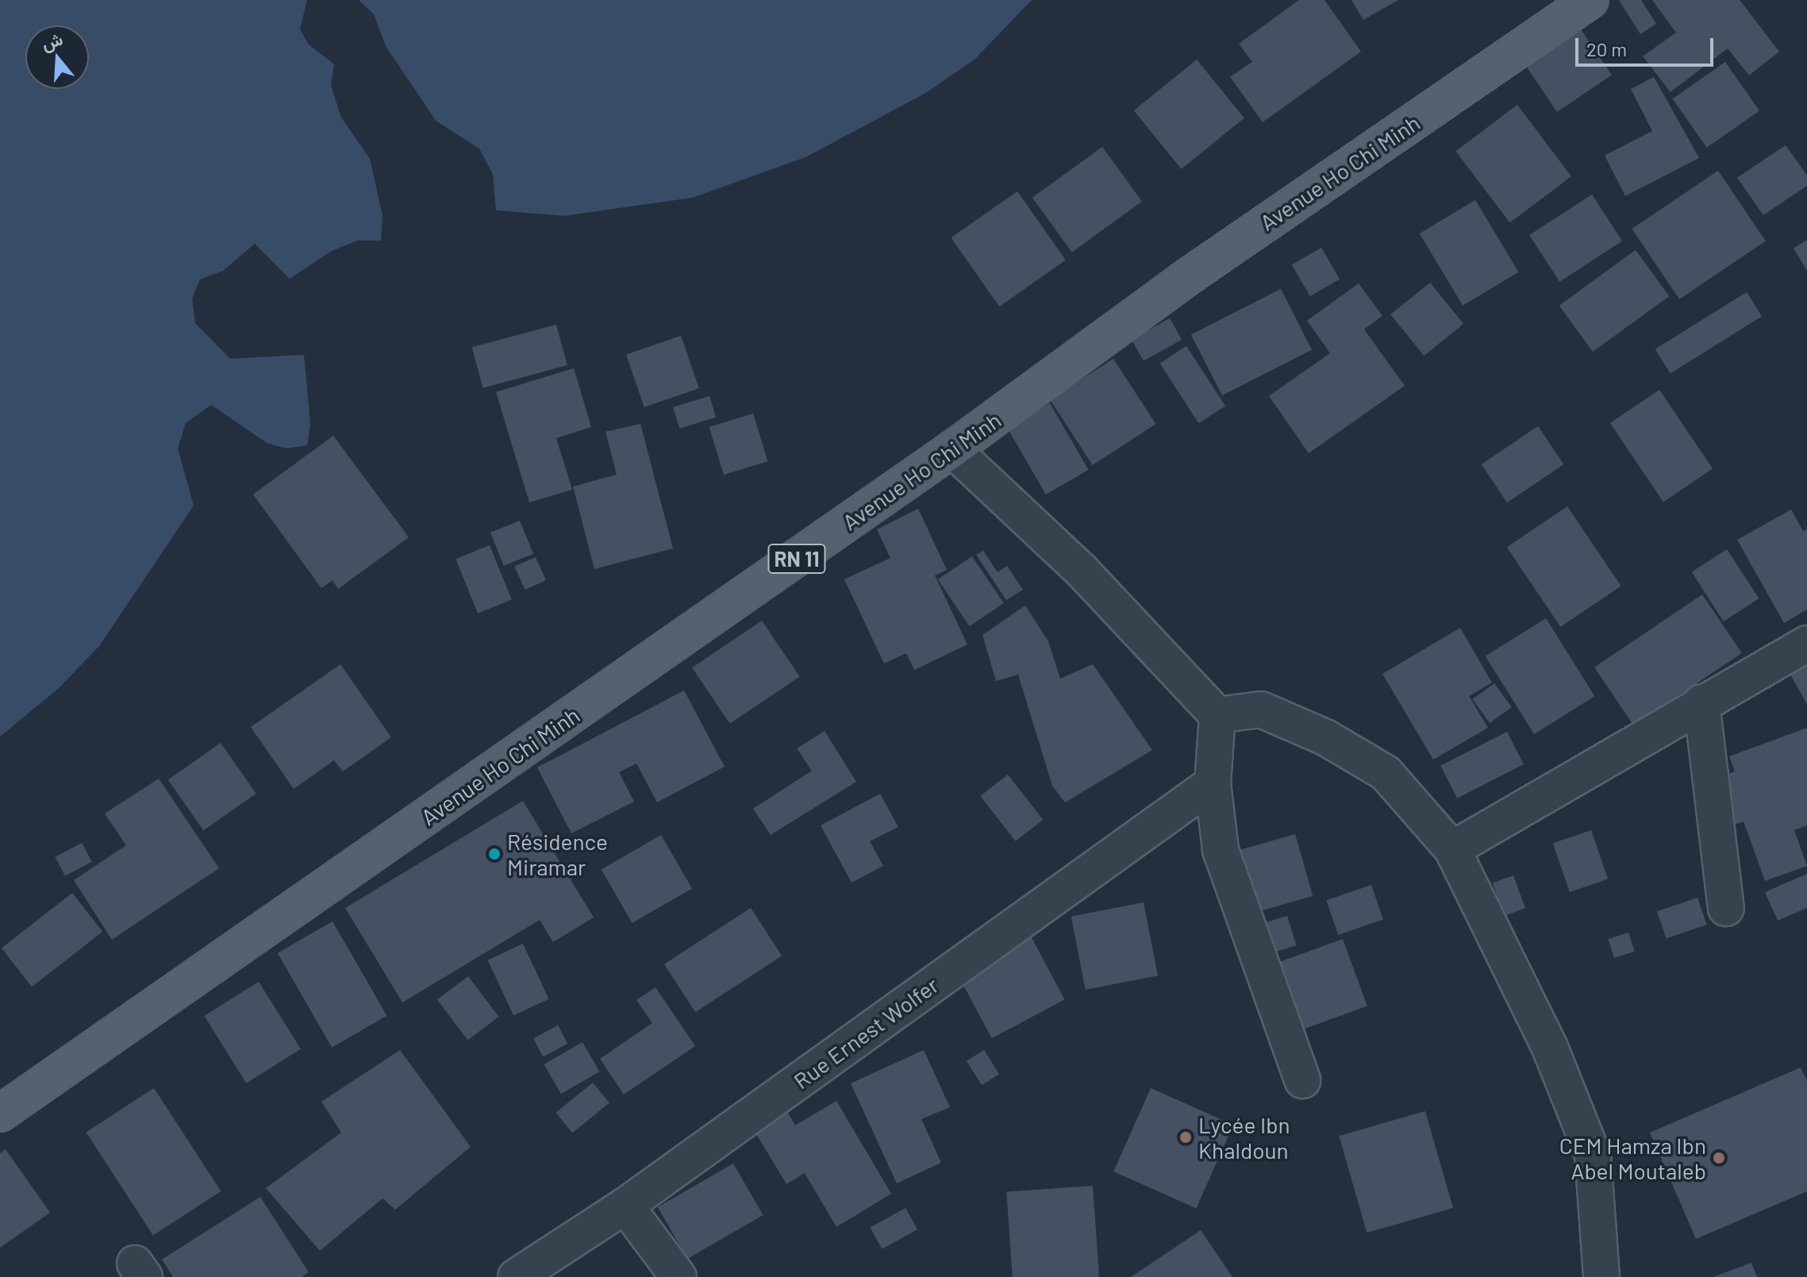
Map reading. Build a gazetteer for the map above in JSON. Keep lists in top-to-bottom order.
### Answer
{
  "streets": {
    "main road": ["Avenue Ho Chi Minh", "RN 11"],
    "street": ["Rue Ernest Wolfer"]
  },
  "places": ["Résidence Miramar", "Lycée Ibn Khaldoun", "CEM Hamza Ibn Abel Moutaleb"],
  "scale_bar": "20 m",
  "north": "top"
}
